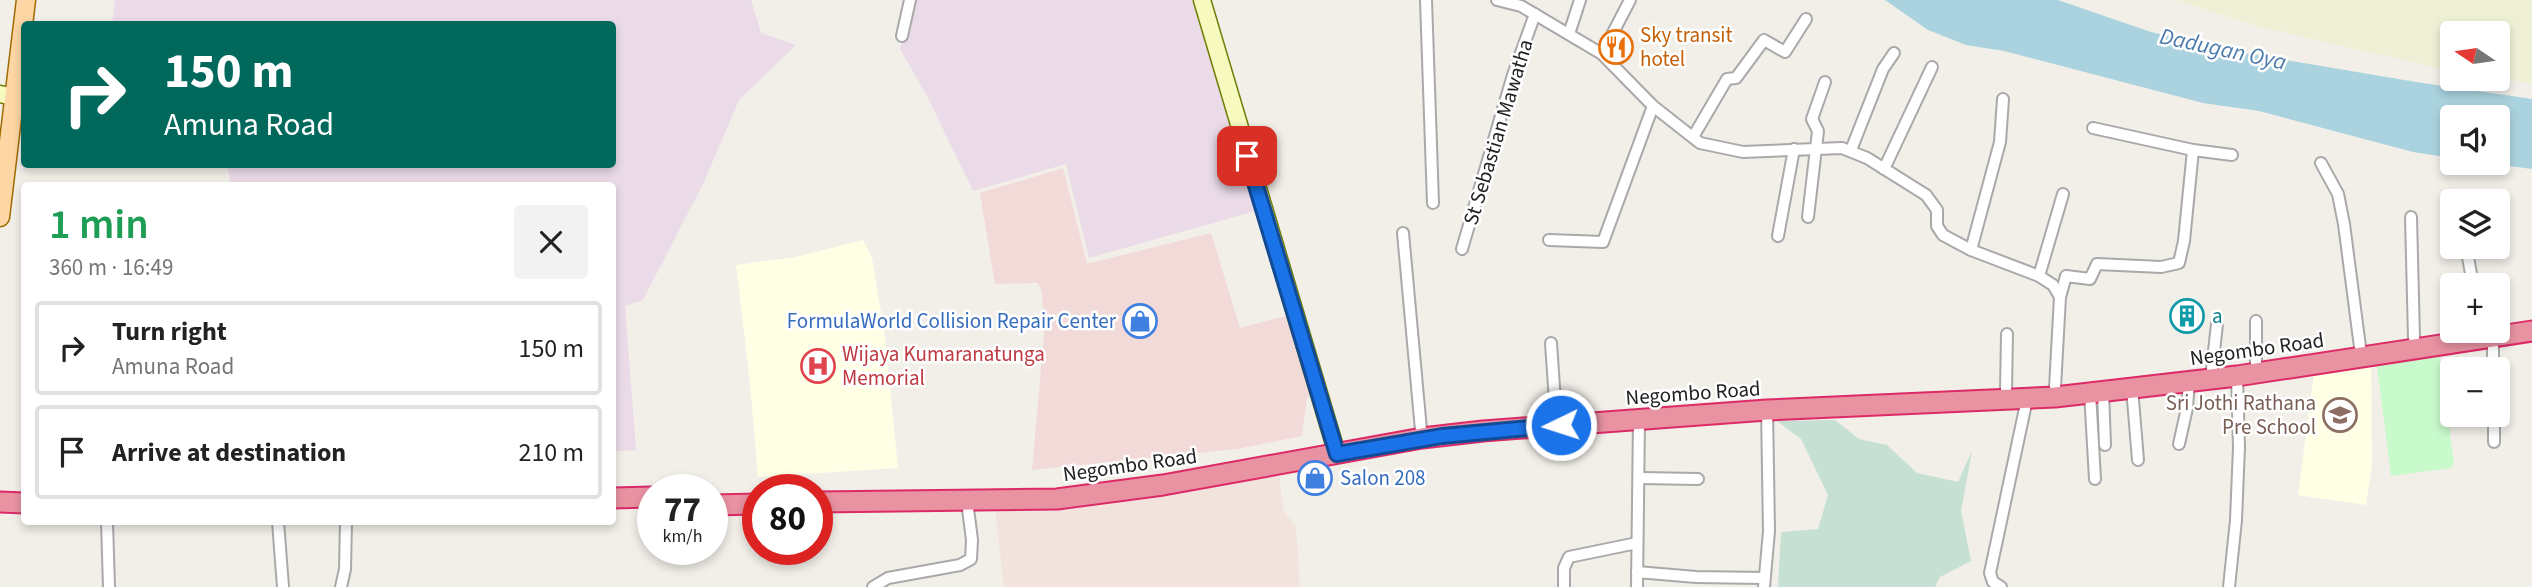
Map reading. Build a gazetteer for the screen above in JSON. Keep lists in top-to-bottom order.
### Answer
{
  "streets": {
    "highway": ["Negombo Road"],
    "street": ["St Sebastian Mawatha"]
  },
  "water": ["Dadugan Oya"],
  "places": {
    "restaurant": ["Sky transit hotel"],
    "building": ["a"],
    "shop": ["FormulaWorld Collision Repair Center", "Salon 208"],
    "hospital": ["Wijaya Kumaranatunga Memorial"],
    "school or university": ["Sri Jothi Rathana Pre School"]
  },
  "north": "left",
  "page": {
    "map_buttons": ["+", "−"],
    "turn": ["150 m", "Amuna Road"],
    "heading": ["1 min", "360 m · 16:49"],
    "list": [
      {
        "name": "Turn right",
        "note": "Amuna Road",
        "value": "150 m"
      },
      {
        "name": "Arrive at destination",
        "value": "210 m"
      }
    ],
    "speed": "77 km/h",
    "limit": "80"
  }
}
